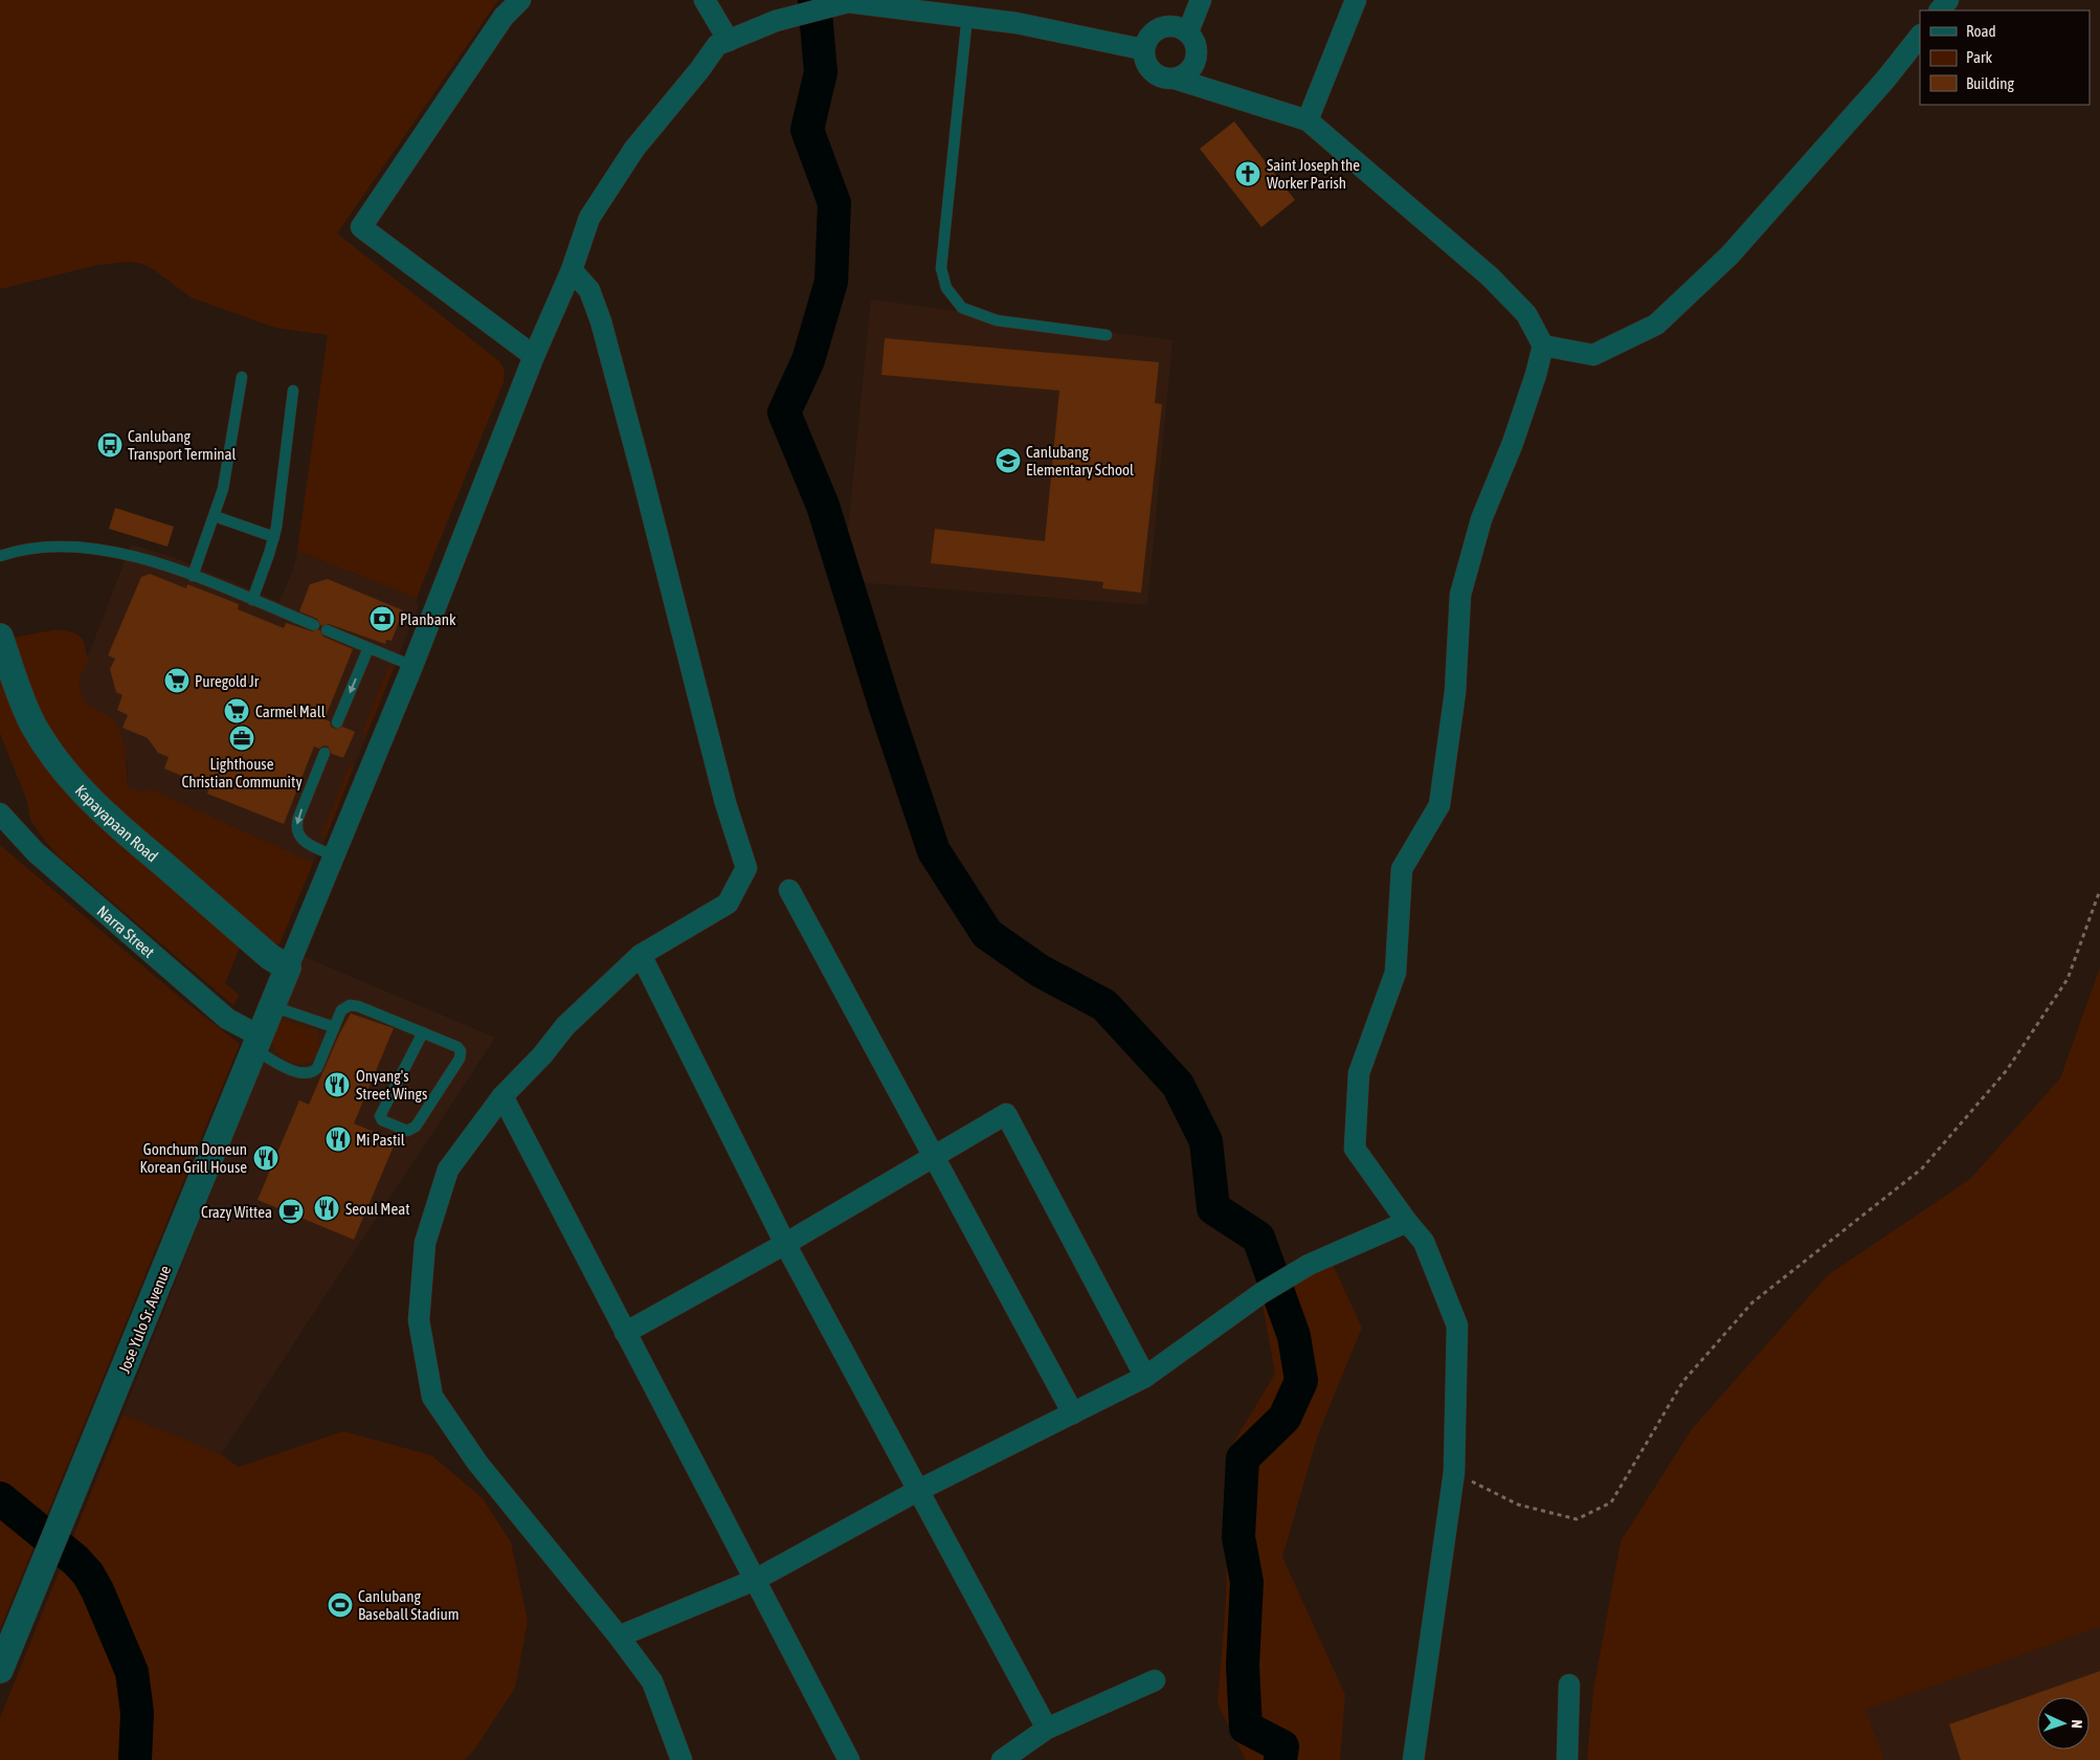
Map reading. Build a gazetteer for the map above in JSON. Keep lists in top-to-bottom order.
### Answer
{
  "streets": {
    "street": ["Kapayapaan Road", "Narra Street", "Jose Yulo Sr. Avenue"]
  },
  "crossings": [
    ["Kapayapaan Road", "Jose Yulo Sr. Avenue"],
    ["Narra Street", "Jose Yulo Sr. Avenue"]
  ],
  "places": {
    "church": ["Saint Joseph the Worker Parish"],
    "bus stop": ["Canlubang Transport Terminal"],
    "school or university": ["Canlubang Elementary School"],
    "bank": ["Planbank"],
    "supermarket": ["Puregold Jr", "Carmel Mall"],
    "office": ["Lighthouse Christian Community"],
    "restaurant": [
      "Onyang's Street Wings",
      "Mi Pastil",
      "Gonchum Doneun Korean Grill House",
      "Seoul Meat"
    ],
    "cafe": ["Crazy Wittea"],
    "sports": ["Canlubang Baseball Stadium"]
  },
  "legend": ["Road", "Park", "Building"],
  "north": "right"
}
